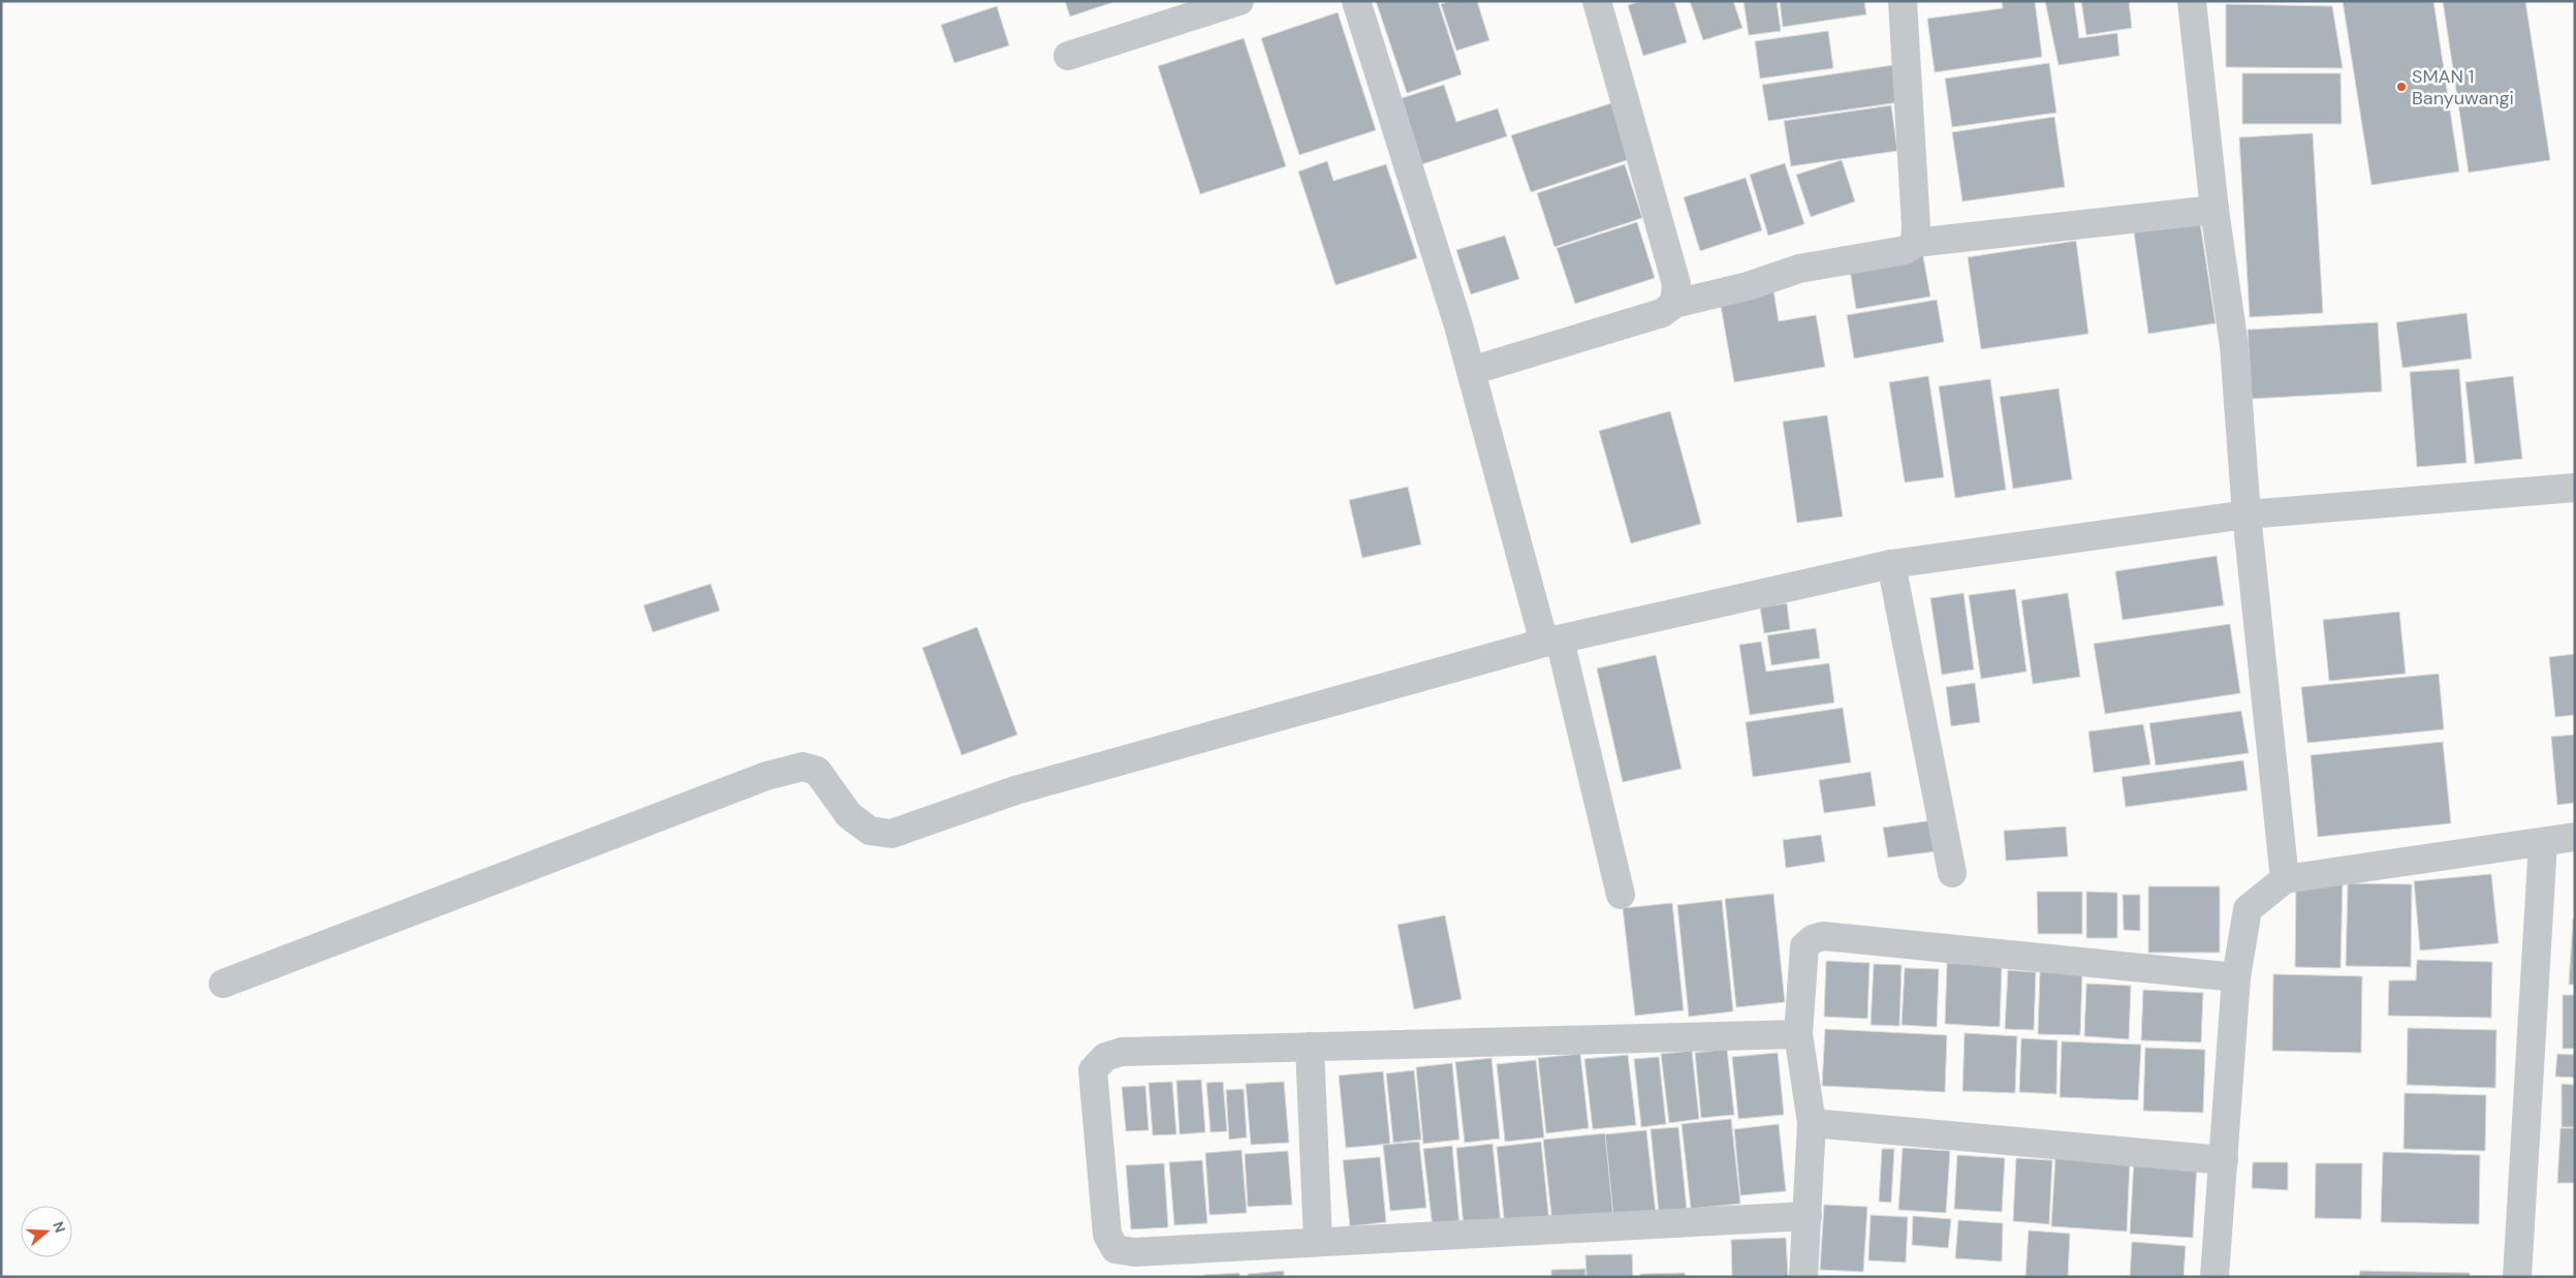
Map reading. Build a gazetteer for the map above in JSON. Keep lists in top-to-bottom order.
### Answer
{
  "places": ["SMAN 1 Banyuwangi"],
  "north": "right"
}
